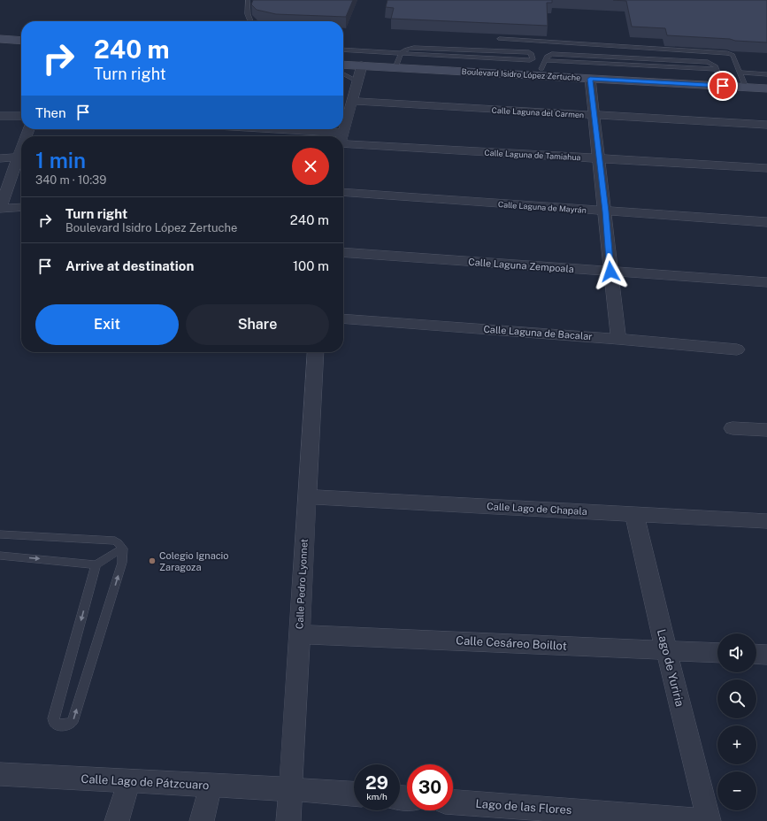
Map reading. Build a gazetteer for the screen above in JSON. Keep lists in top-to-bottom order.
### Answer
{
  "streets": {
    "main road": ["Boulevard Isidro López Zertuche"],
    "street": [
      "Calle Laguna del Carmen",
      "Calle Laguna de Tamiahua",
      "Calle Laguna de Mayrán",
      "Calle Laguna Zempoala",
      "Calle Laguna de Bacalar",
      "Calle Lago de Chapala",
      "Calle Pedro Lyonnet",
      "Calle Cesáreo Boillot",
      "Lago de Yuriria",
      "Calle Lago de Pátzcuaro",
      "Lago de las Flores"
    ]
  },
  "crossings": [
    ["Calle Lago de Chapala", "Calle Pedro Lyonnet"],
    ["Calle Lago de Chapala", "Lago de Yuriria"],
    ["Calle Pedro Lyonnet", "Calle Cesáreo Boillot"],
    ["Calle Pedro Lyonnet", "Calle Lago de Pátzcuaro"],
    ["Calle Cesáreo Boillot", "Lago de Yuriria"],
    ["Lago de Yuriria", "Lago de las Flores"]
  ],
  "places": ["Colegio Ignacio Zaragoza"],
  "page": {
    "turn": ["240 m", "Turn right"],
    "then": "Then",
    "heading": ["1 min", "340 m · 10:39"],
    "list": [
      {
        "name": "Turn right",
        "note": "Boulevard Isidro López Zertuche",
        "value": "240 m"
      },
      {
        "name": "Arrive at destination",
        "value": "100 m"
      }
    ],
    "buttons": ["Exit", "Share"],
    "map_buttons": ["+", "−"],
    "speed": "29 km/h",
    "limit": "30"
  }
}
